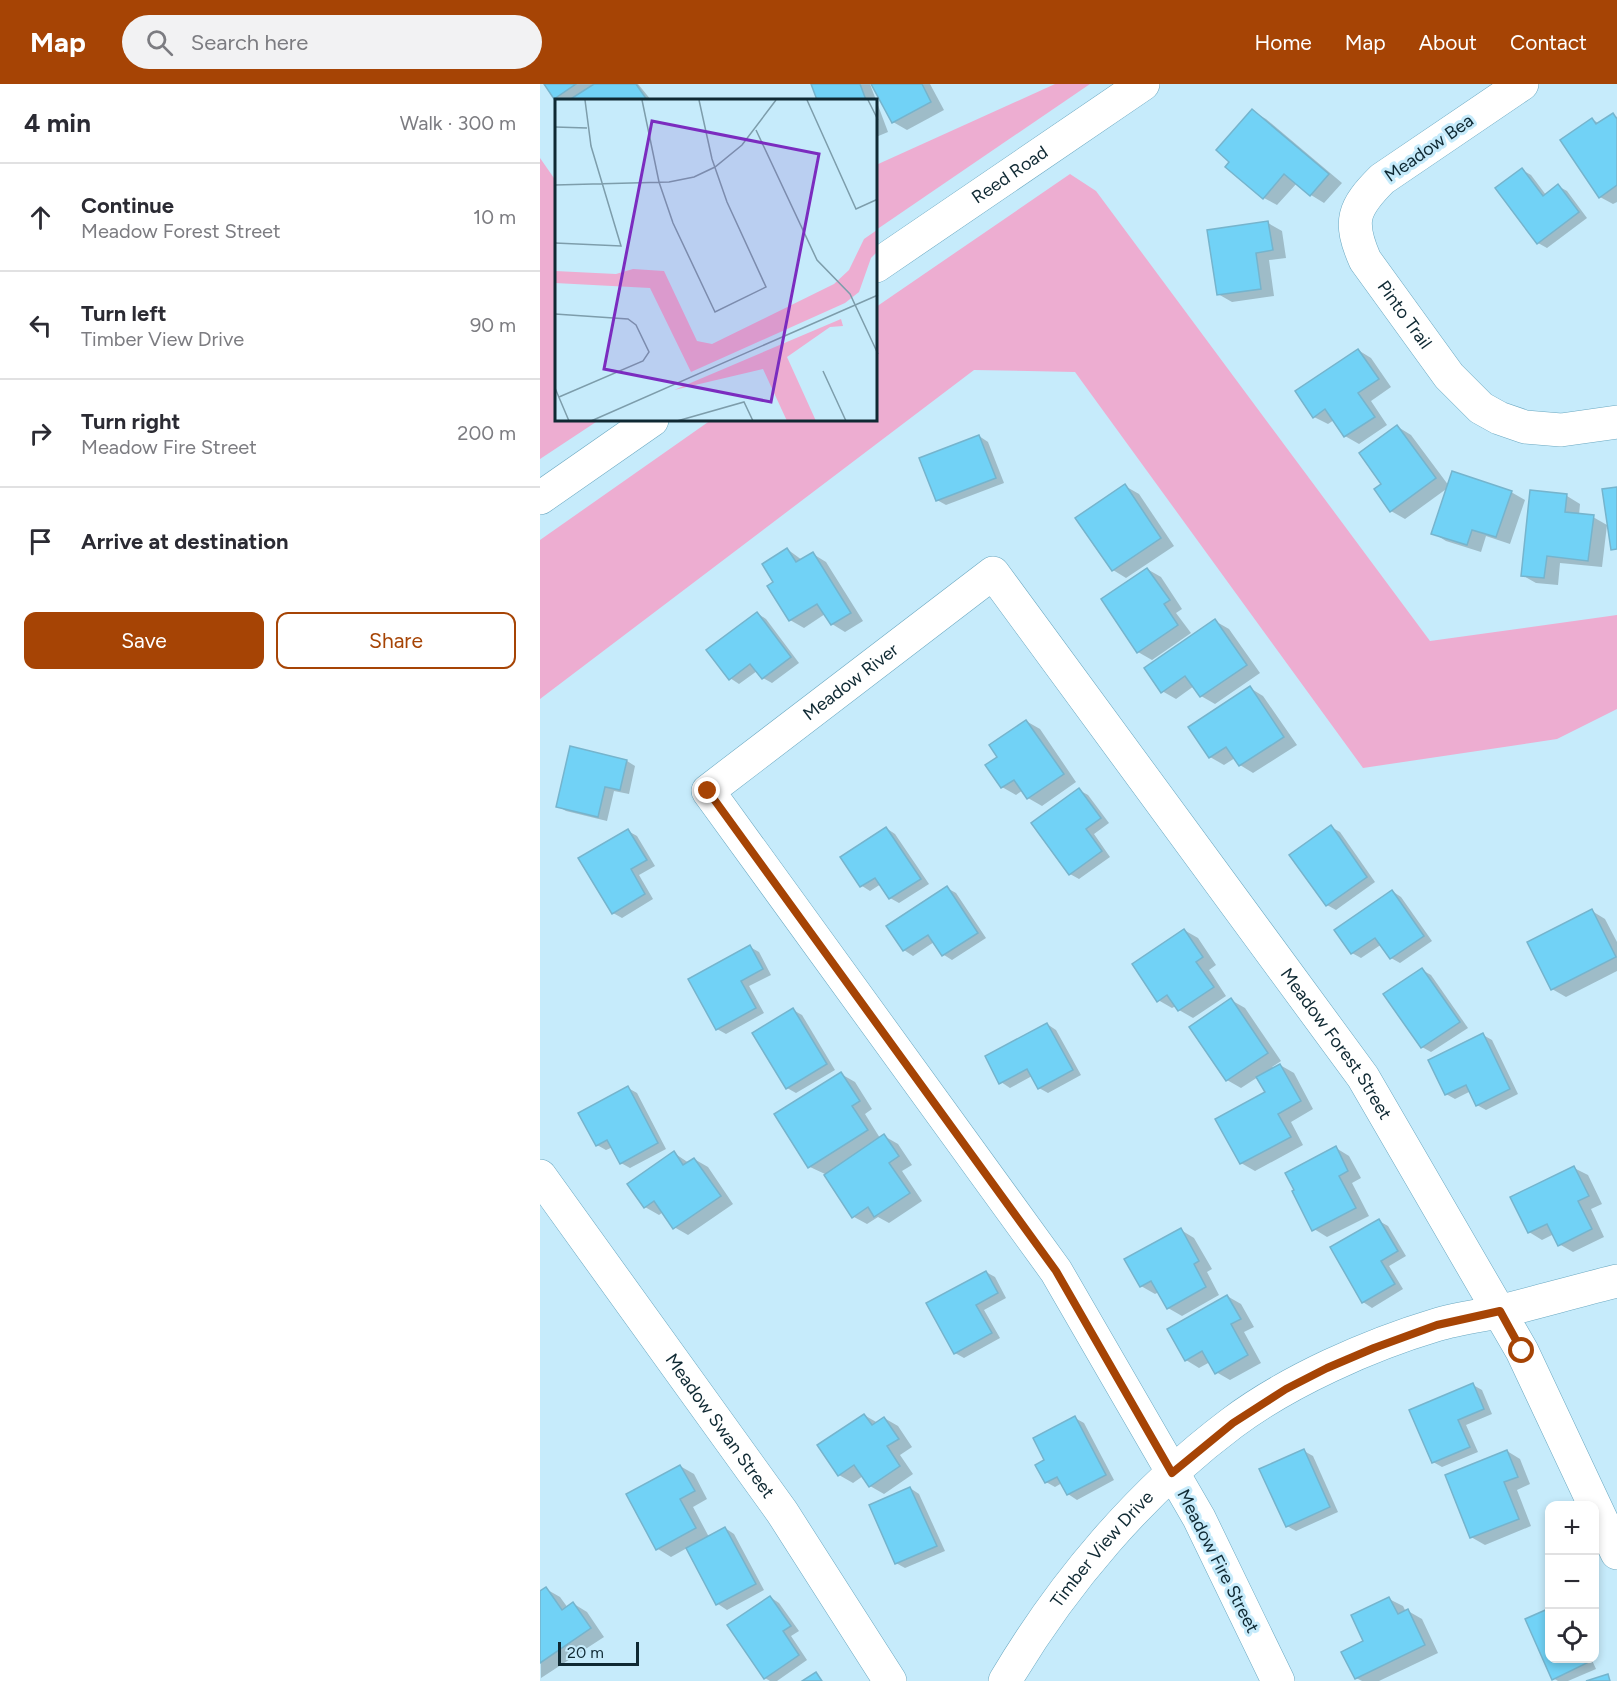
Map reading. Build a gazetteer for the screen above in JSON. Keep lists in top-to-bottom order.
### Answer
{
  "streets": {
    "street": [
      "Meadow Bea",
      "Reed Road",
      "Pinto Trail",
      "Meadow River",
      "Meadow Forest Street",
      "Meadow Swan Street",
      "Timber View Drive",
      "Meadow Fire Street"
    ]
  },
  "crossings": [
    ["Meadow Bea", "Pinto Trail"],
    ["Meadow River", "Meadow Forest Street"],
    ["Meadow River", "Meadow Fire Street"],
    ["Meadow Forest Street", "Timber View Drive"],
    ["Timber View Drive", "Meadow Fire Street"]
  ],
  "scale_bar": "20 m",
  "page": {
    "header": "Map",
    "search": "Search here",
    "nav": [
      "Home",
      "Map",
      "About",
      "Contact"
    ],
    "heading": ["4 min", "Walk · 300 m"],
    "list": [
      ["Continue", "Meadow Forest Street", "10 m"],
      ["Turn left", "Timber View Drive", "90 m"],
      ["Turn right", "Meadow Fire Street", "200 m"],
      "Arrive at destination"
    ],
    "buttons": ["Save", "Share"],
    "map_buttons": ["+", "−"],
    "scale": "20 m"
  }
}
